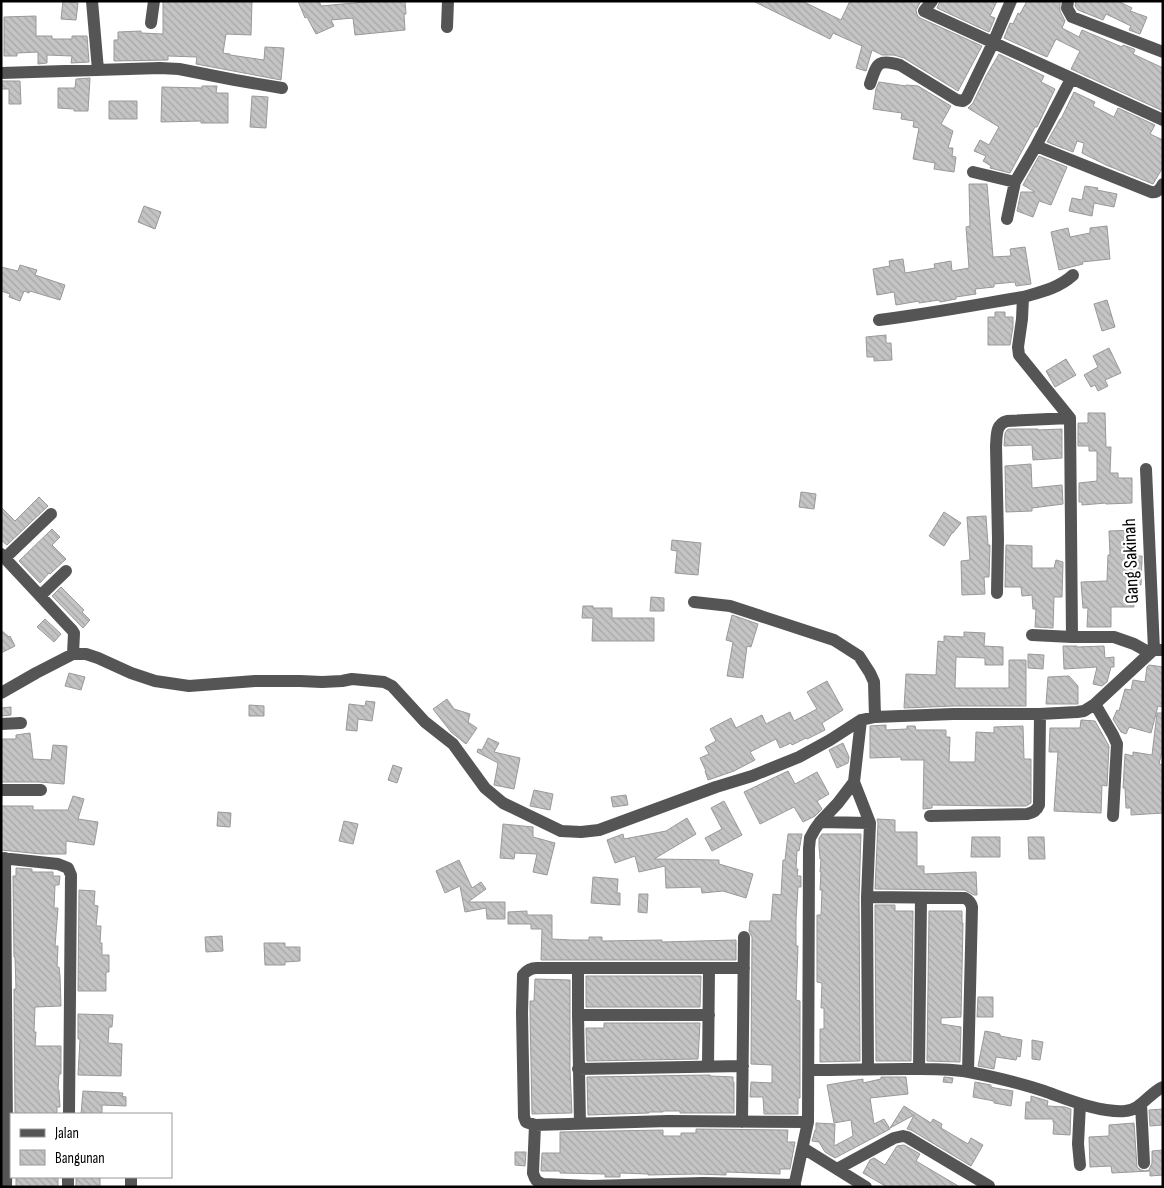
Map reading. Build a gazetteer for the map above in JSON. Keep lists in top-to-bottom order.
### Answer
{
  "streets": {
    "street": ["Gang Sakinah"]
  },
  "legend": ["Jalan", "Bangunan"]
}
